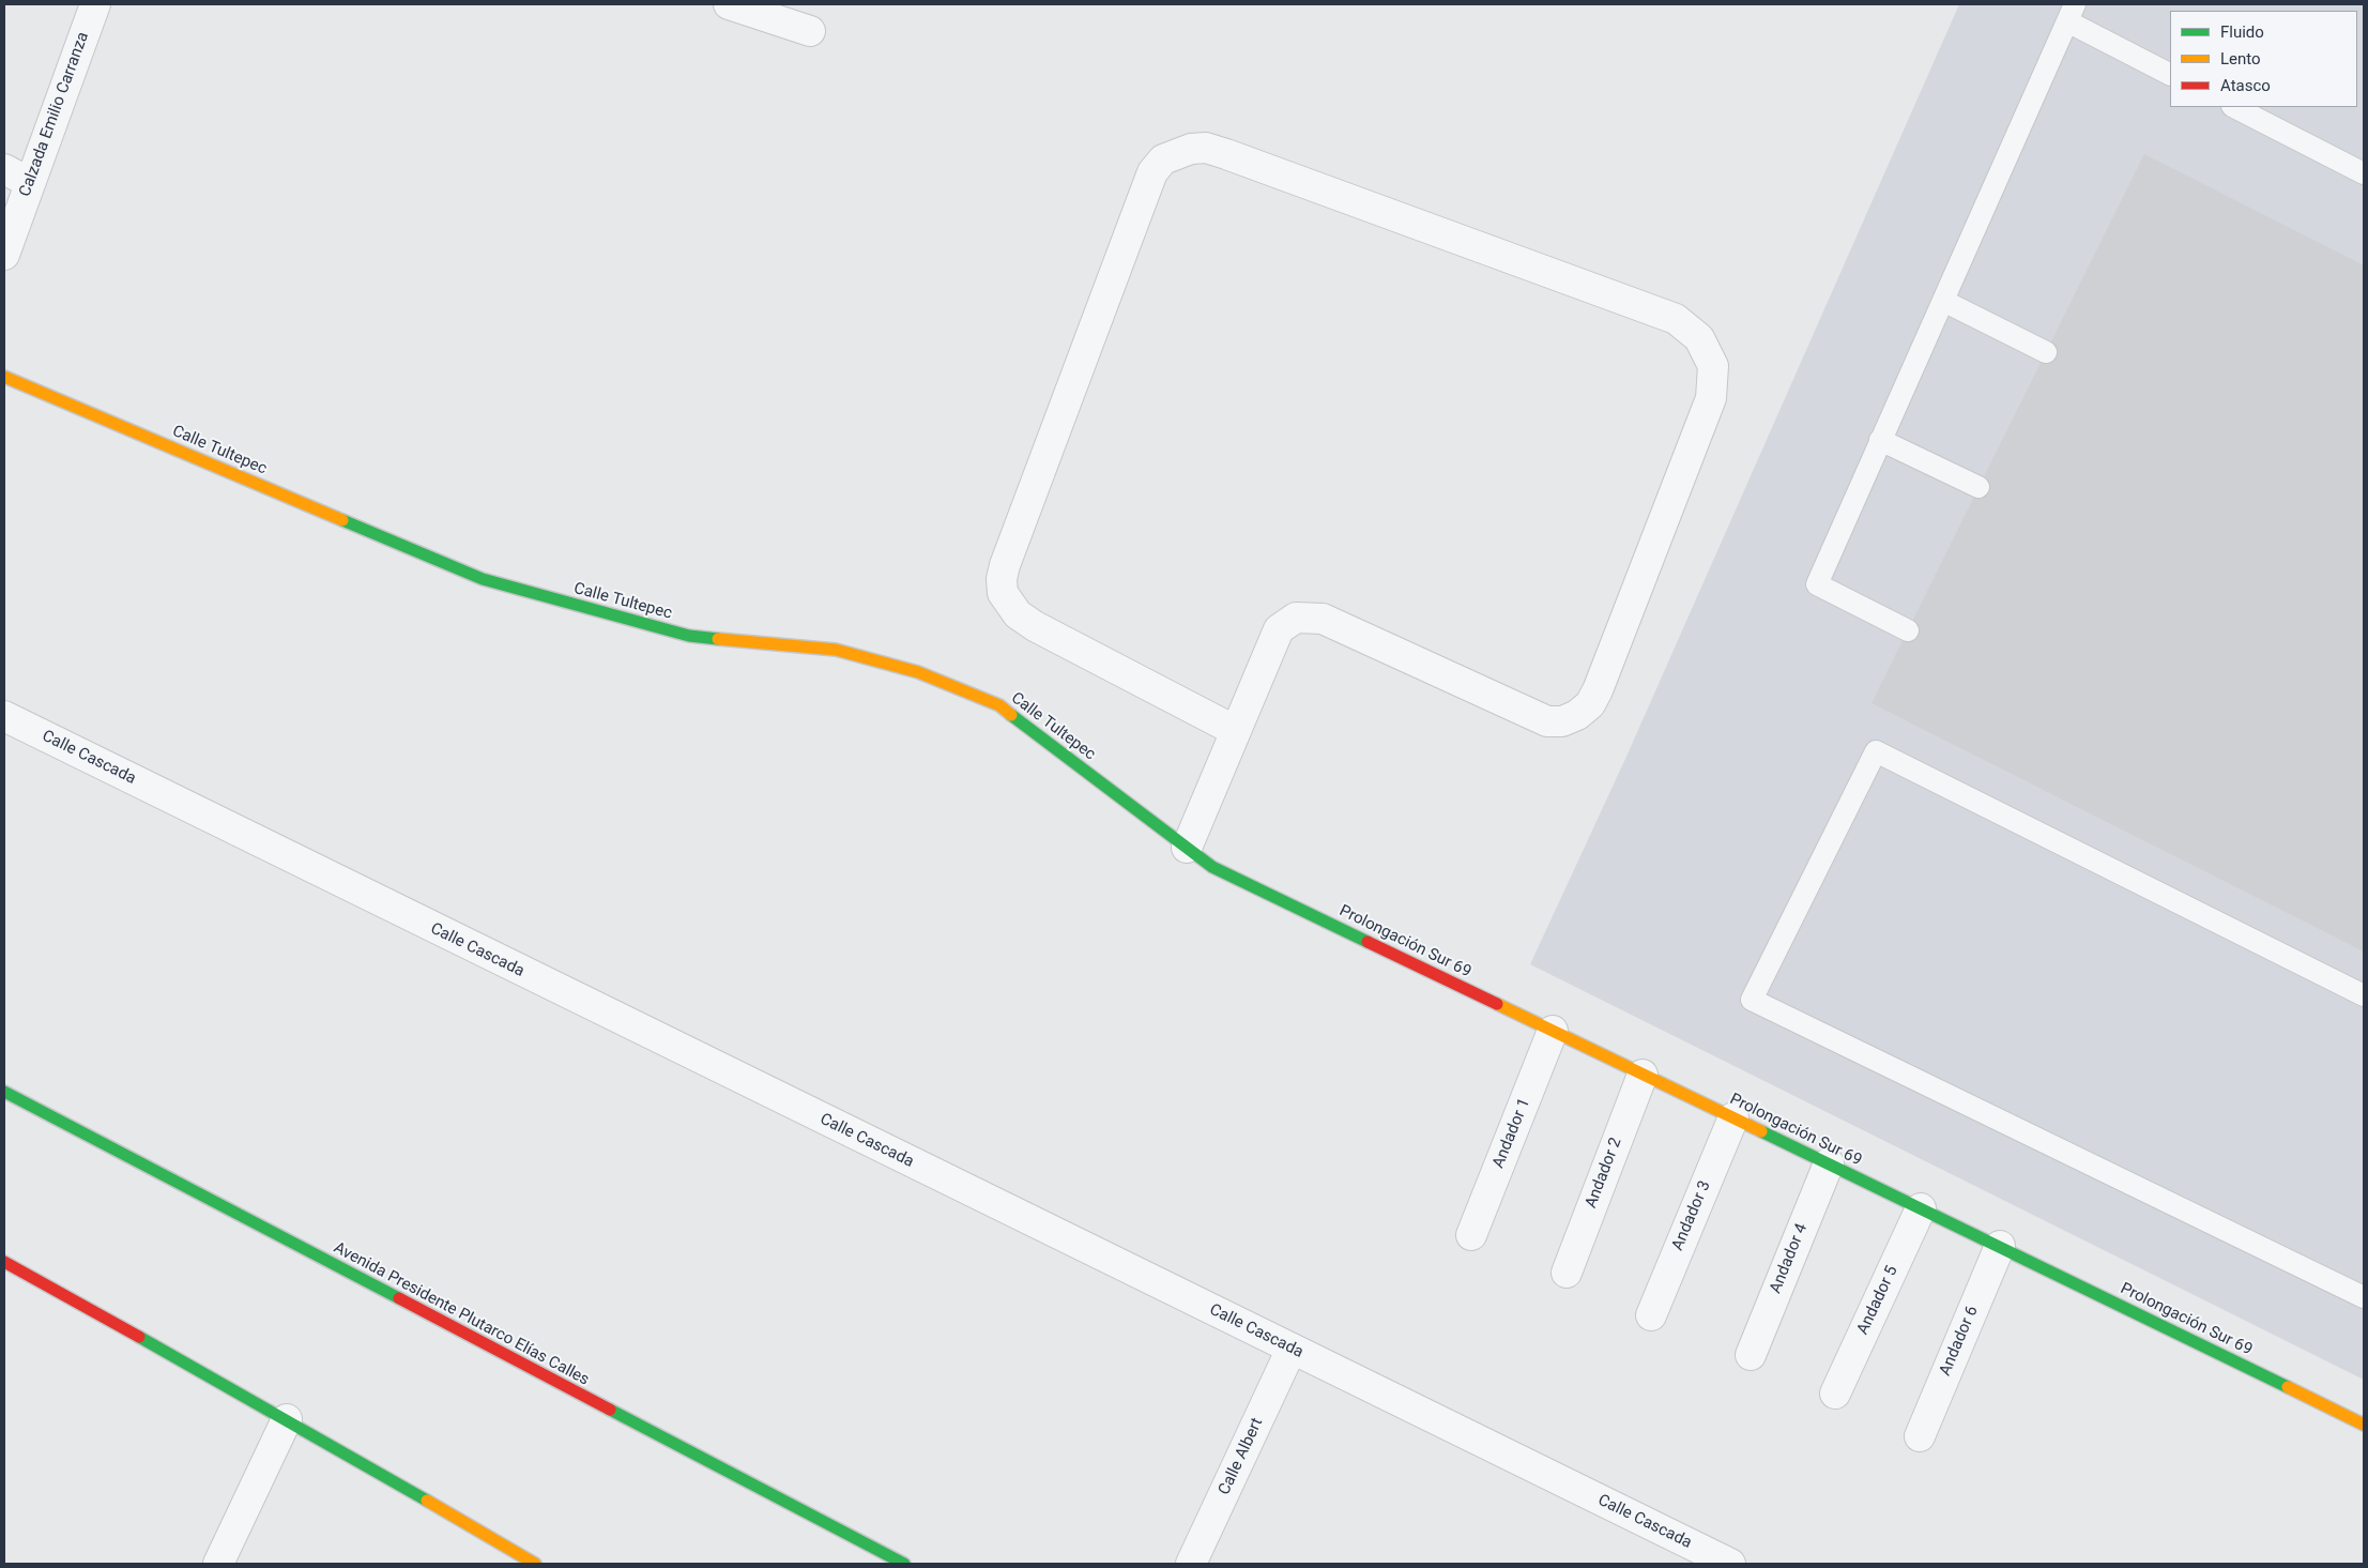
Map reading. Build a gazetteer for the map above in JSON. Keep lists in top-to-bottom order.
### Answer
{
  "streets": {
    "street": [
      "Calzada Emilio Carranza",
      "Calle Tultepec",
      "Calle Cascada",
      "Prolongación Sur 69",
      "Andador 1",
      "Andador 2",
      "Andador 3",
      "Andador 4",
      "Andador 5",
      "Avenida Presidente Plutarco Elías Calles",
      "Andador 6",
      "Calle Albert"
    ]
  },
  "crossings": [
    ["Calle Tultepec", "Prolongación Sur 69"],
    ["Calle Cascada", "Calle Albert"],
    ["Prolongación Sur 69", "Andador 1"],
    ["Prolongación Sur 69", "Andador 2"],
    ["Prolongación Sur 69", "Andador 3"],
    ["Prolongación Sur 69", "Andador 4"],
    ["Prolongación Sur 69", "Andador 5"],
    ["Prolongación Sur 69", "Andador 6"]
  ],
  "legend": ["Fluido", "Lento", "Atasco"]
}
